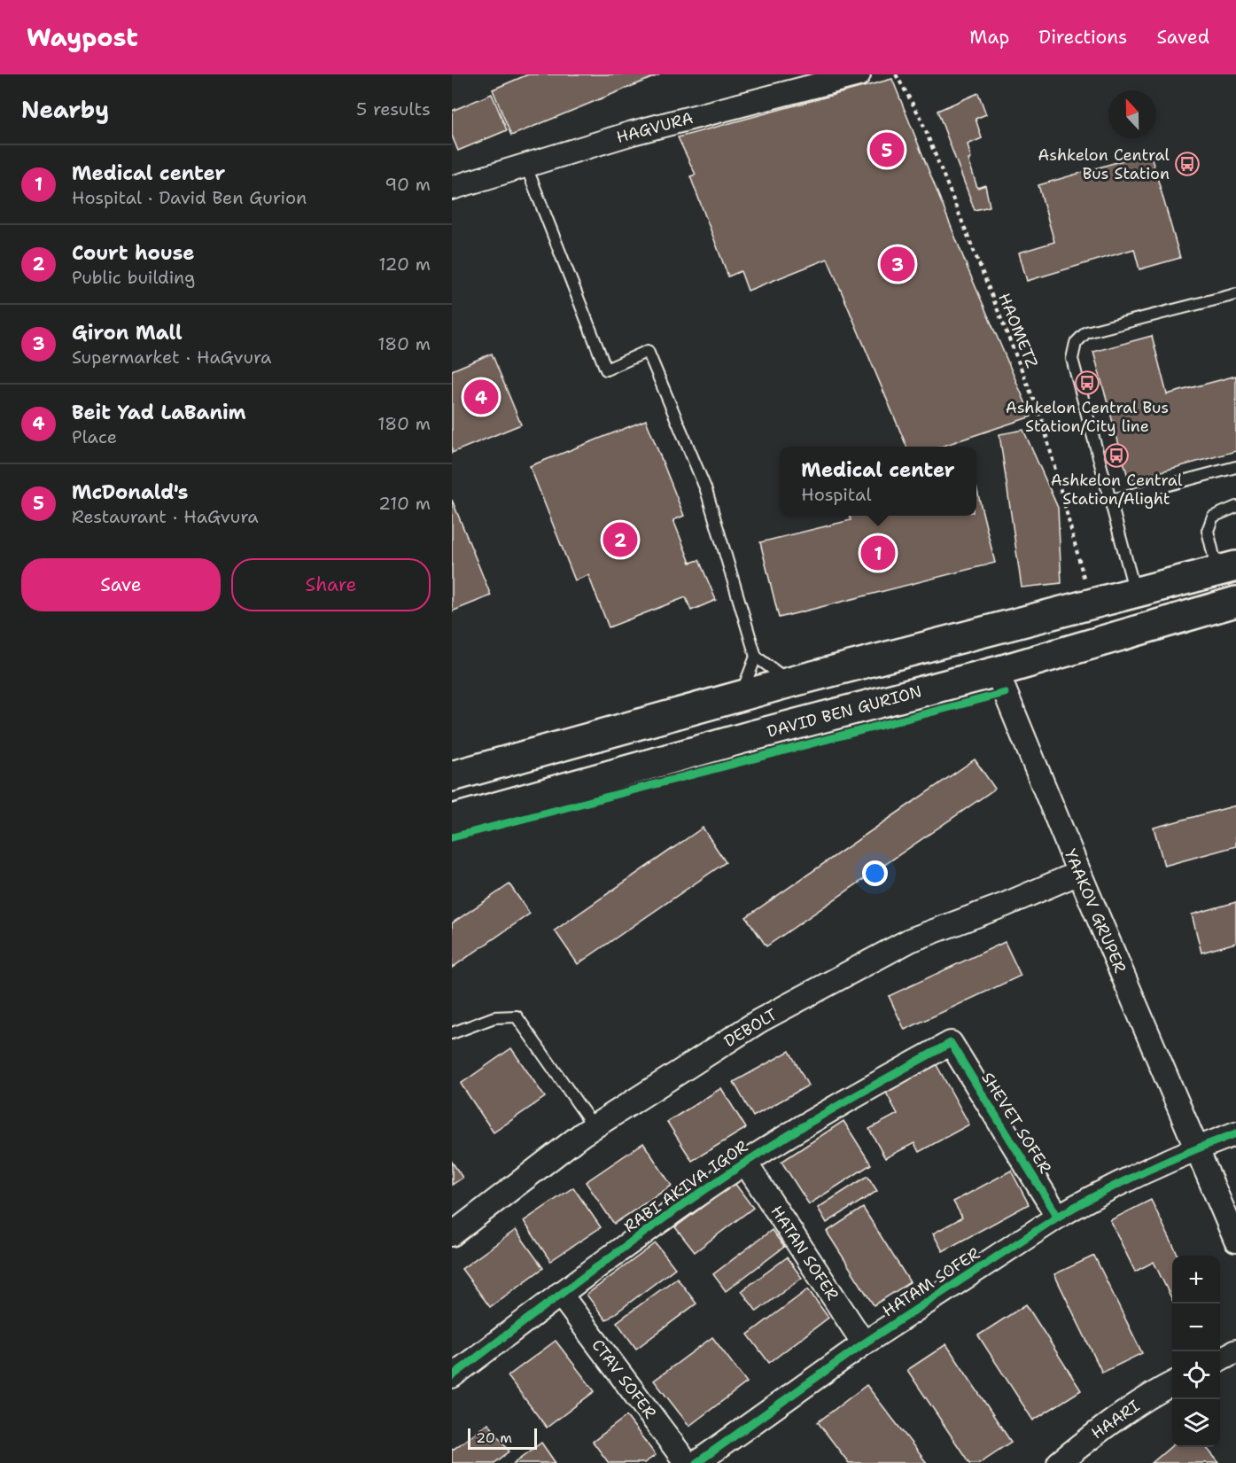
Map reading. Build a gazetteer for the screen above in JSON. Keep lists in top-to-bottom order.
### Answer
{
  "streets": {
    "main road": ["DAVID BEN GURION"],
    "street": [
      "HAGVURA",
      "YAAKOV GRUPER",
      "DEBOLT",
      "SHEVET SOFER",
      "RABI AKIVA IGOR",
      "HATAN SOFER",
      "HATAM SOFER",
      "CTAV SOFER",
      "HAARI"
    ],
    "path": ["HAOMETZ"]
  },
  "crossings": [
    ["DAVID BEN GURION", "YAAKOV GRUPER"],
    ["YAAKOV GRUPER", "DEBOLT"],
    ["YAAKOV GRUPER", "HATAM SOFER"],
    ["SHEVET SOFER", "RABI AKIVA IGOR"],
    ["SHEVET SOFER", "HATAM SOFER"],
    ["RABI AKIVA IGOR", "HATAN SOFER"],
    ["RABI AKIVA IGOR", "CTAV SOFER"],
    ["HATAN SOFER", "HATAM SOFER"]
  ],
  "places": {
    "bus stop": ["Ashkelon Central Bus Station", "Ashkelon Central Bus Station/City line", "Ashkelon Central Station/Alight"]
  },
  "scale_bar": "20 m",
  "north": "top",
  "page": {
    "header": "Waypost",
    "nav": ["Map", "Directions", "Saved"],
    "heading": ["Nearby", "5 results"],
    "pins": [
      "5",
      "3",
      "4",
      "2",
      "1"
    ],
    "list": [
      {
        "mark": "1",
        "name": "Medical center",
        "note": "Hospital · David Ben Gurion",
        "value": "90 m"
      },
      {
        "mark": "2",
        "name": "Court house",
        "note": "Public building",
        "value": "120 m"
      },
      {
        "mark": "3",
        "name": "Giron Mall",
        "note": "Supermarket · HaGvura",
        "value": "180 m"
      },
      {
        "mark": "4",
        "name": "Beit Yad LaBanim",
        "note": "Place",
        "value": "180 m"
      },
      {
        "mark": "5",
        "name": "McDonald's",
        "note": "Restaurant · HaGvura",
        "value": "210 m"
      }
    ],
    "popup": ["Medical center", "Hospital"],
    "buttons": ["Save", "Share"],
    "map_buttons": ["+", "−"],
    "scale": "20 m"
  }
}
